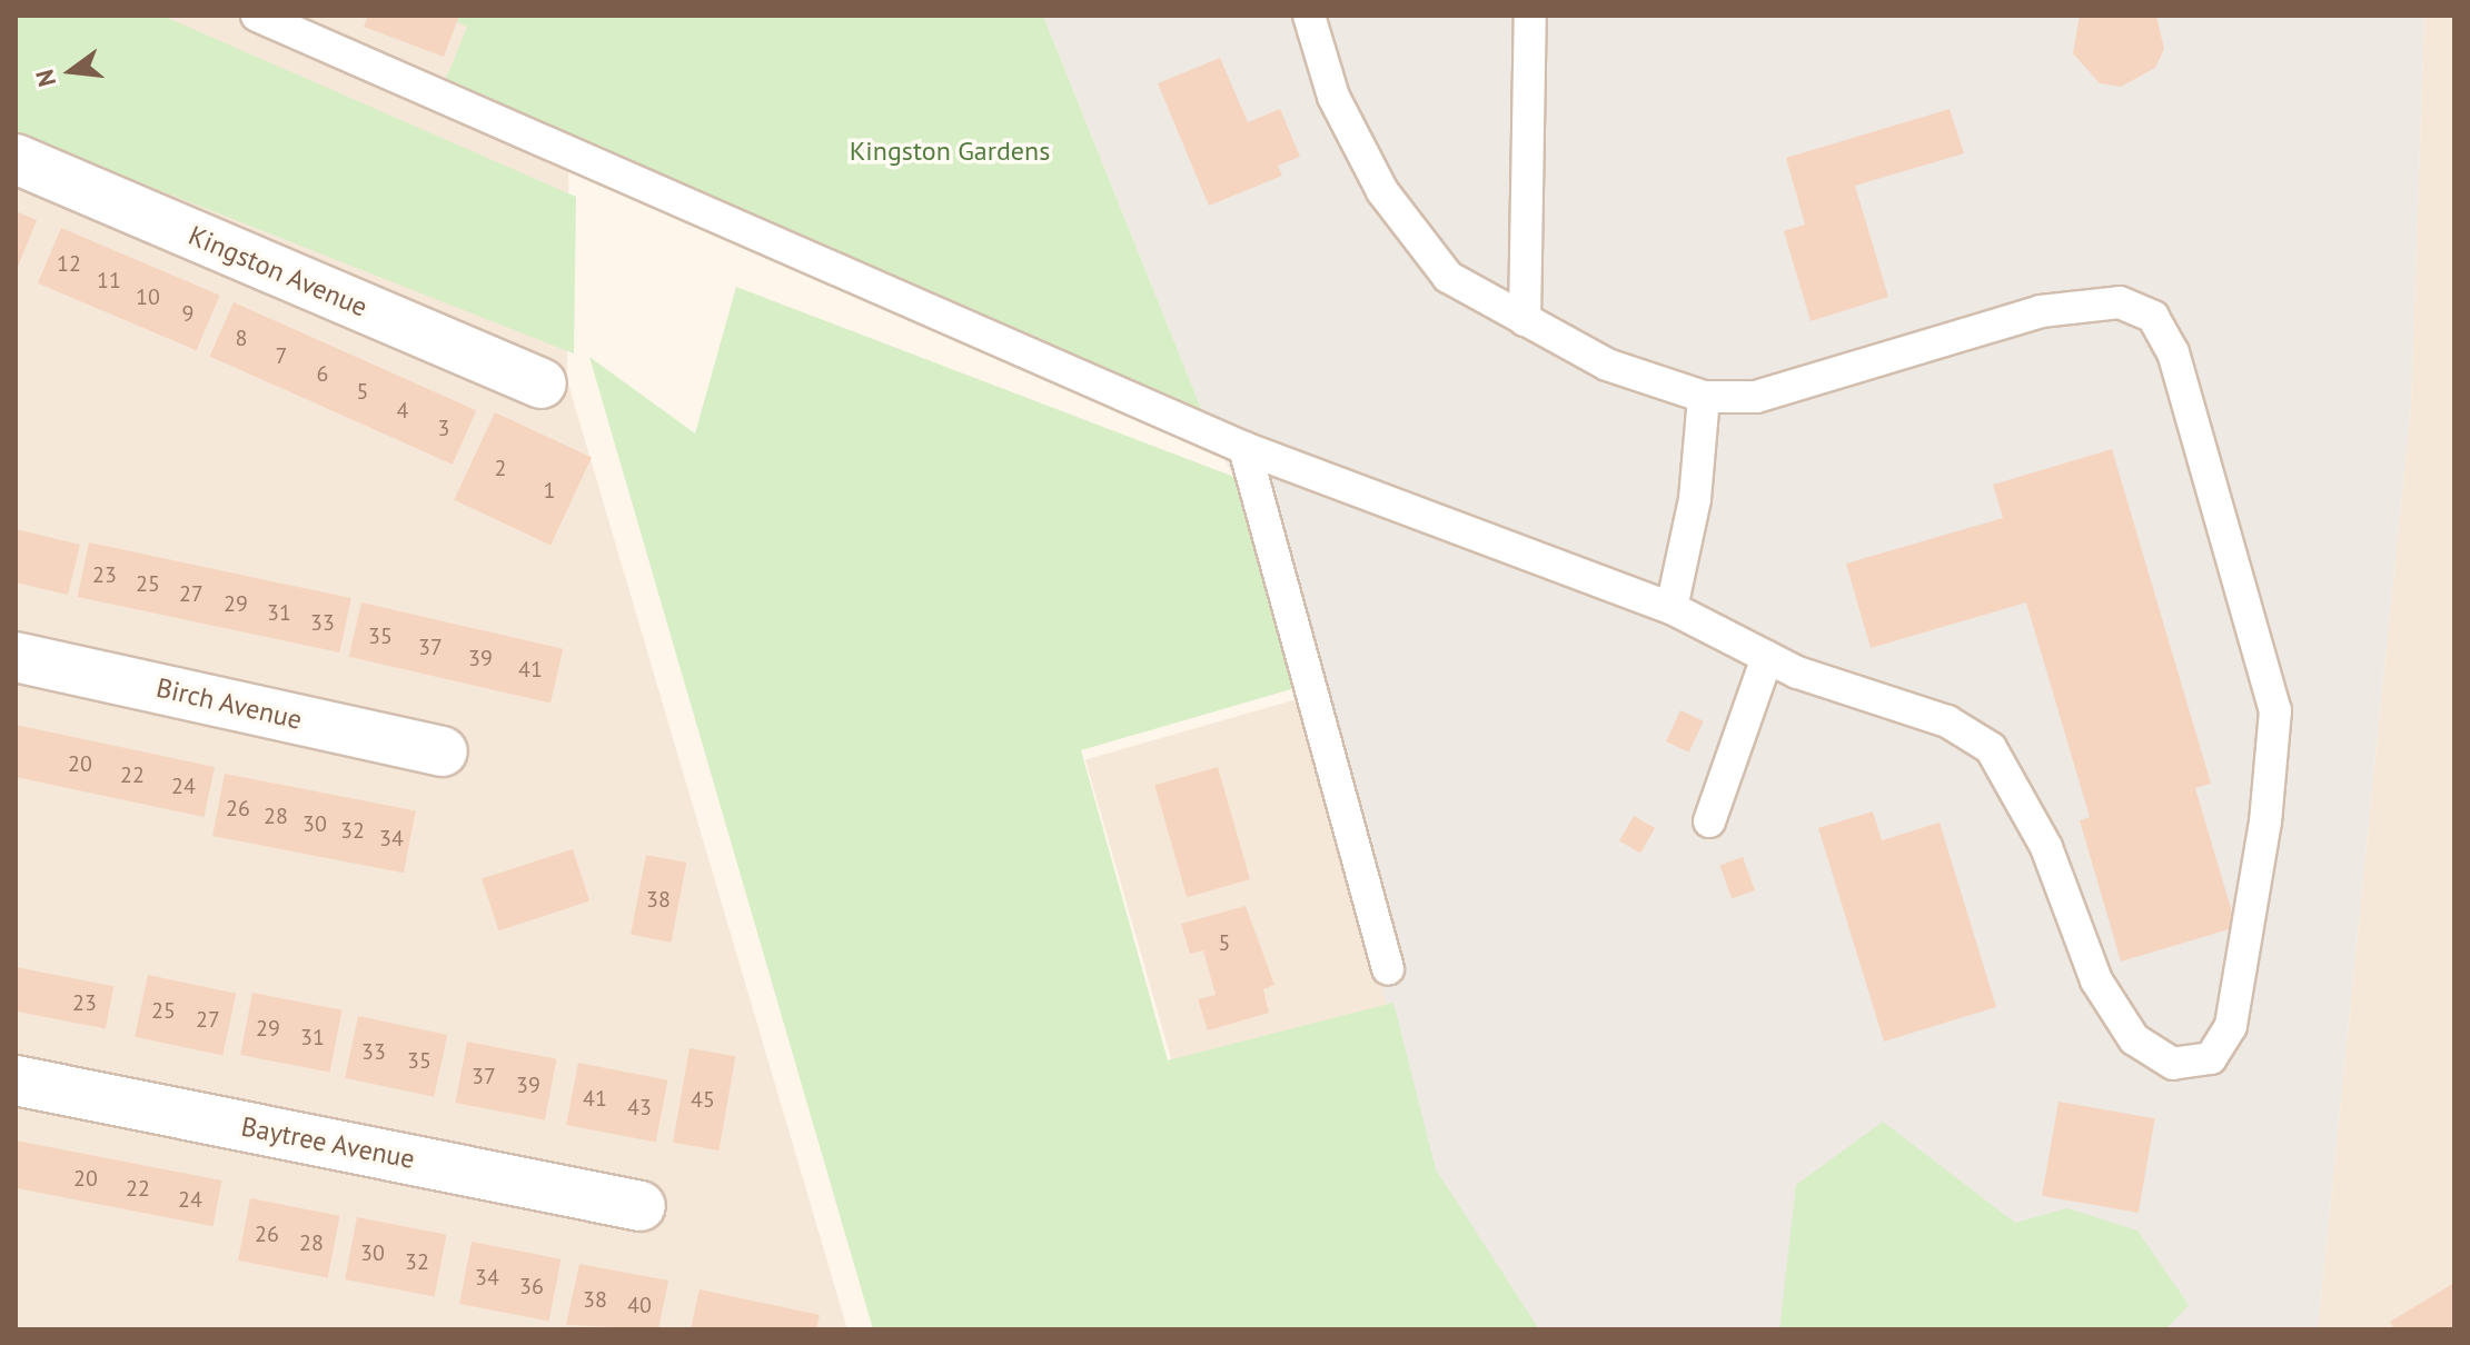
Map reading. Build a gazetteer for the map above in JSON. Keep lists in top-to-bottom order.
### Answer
{
  "streets": {
    "street": ["Kingston Avenue", "Birch Avenue", "Baytree Avenue"]
  },
  "parks": ["Kingston Gardens"],
  "house_numbers": [
    "12",
    "11",
    "10",
    "9",
    "8",
    "7",
    "6",
    "5",
    "4",
    "3",
    "2",
    "1",
    "23",
    "25",
    "27",
    "29",
    "31",
    "33",
    "35",
    "37",
    "39",
    "41",
    "20",
    "22",
    "24",
    "26",
    "28",
    "30",
    "32",
    "34",
    "38",
    "5",
    "23",
    "25",
    "27",
    "29",
    "31",
    "33",
    "35",
    "37",
    "39",
    "41",
    "45",
    "43",
    "20",
    "22",
    "24",
    "26",
    "28",
    "30",
    "32",
    "34",
    "36",
    "38",
    "40"
  ],
  "north": "left"
}
